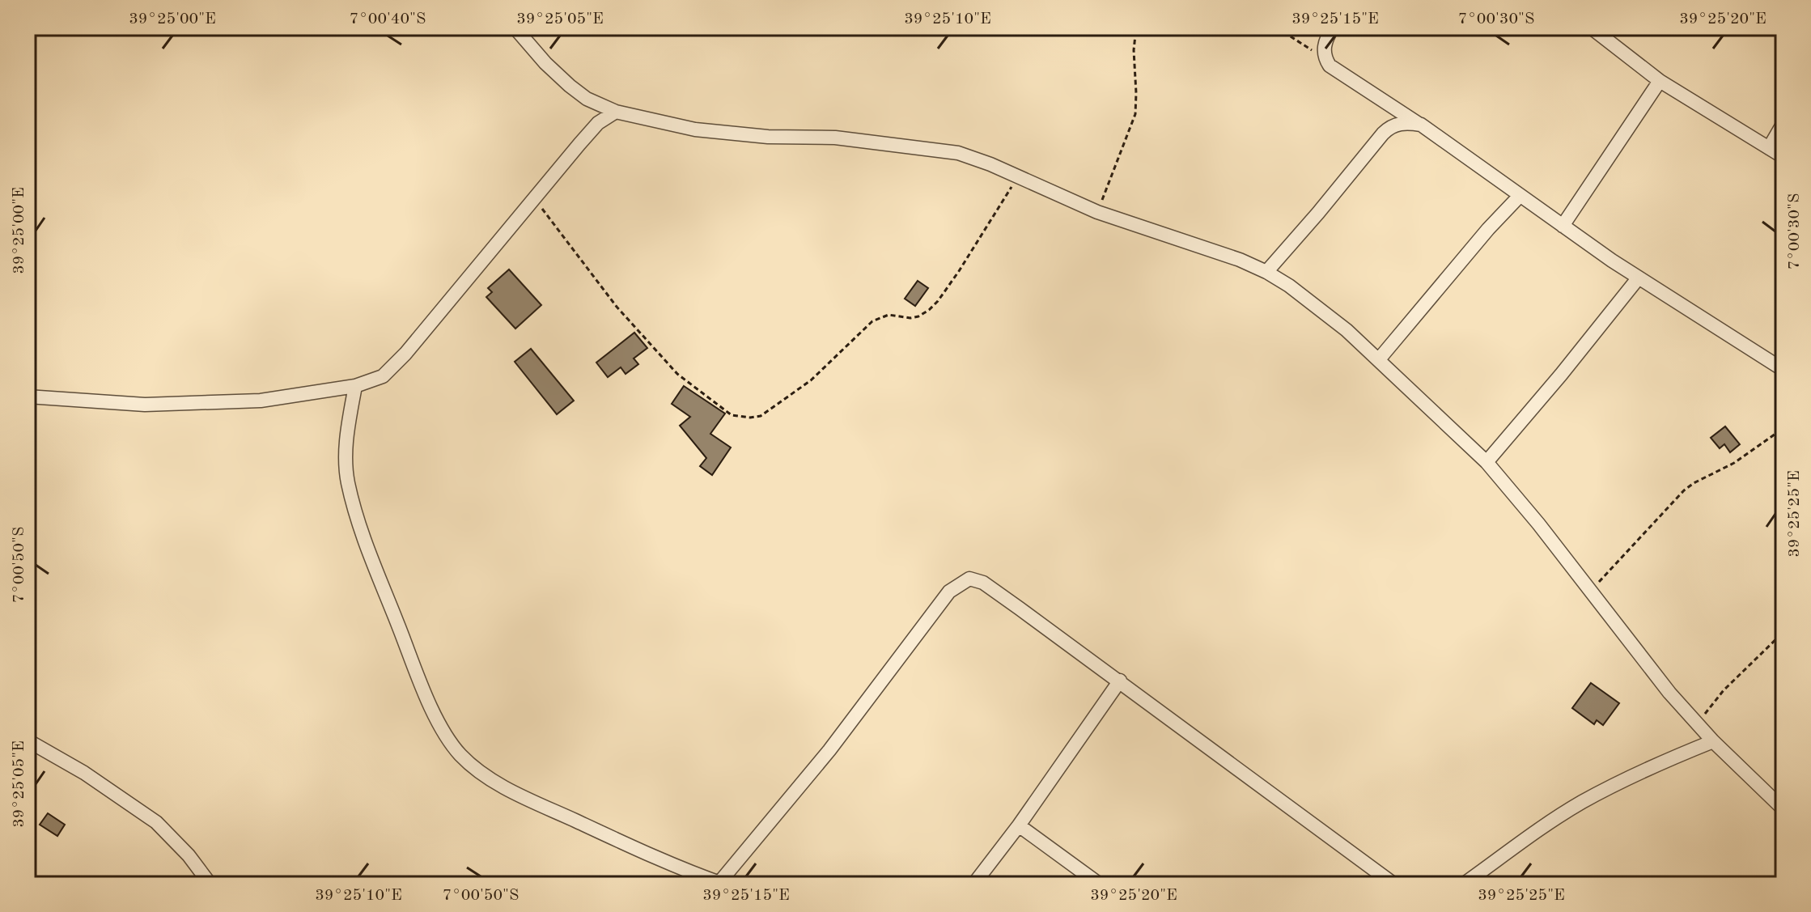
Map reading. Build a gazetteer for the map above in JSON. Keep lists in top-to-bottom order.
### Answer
{
  "coordinates": [
    "39°25'00\"E",
    "7°00'40\"S",
    "39°25'05\"E",
    "39°25'10\"E",
    "39°25'15\"E",
    "7°00'30\"S",
    "39°25'20\"E",
    "39°25'25\"E",
    "7°00'50\"S"
  ]
}
